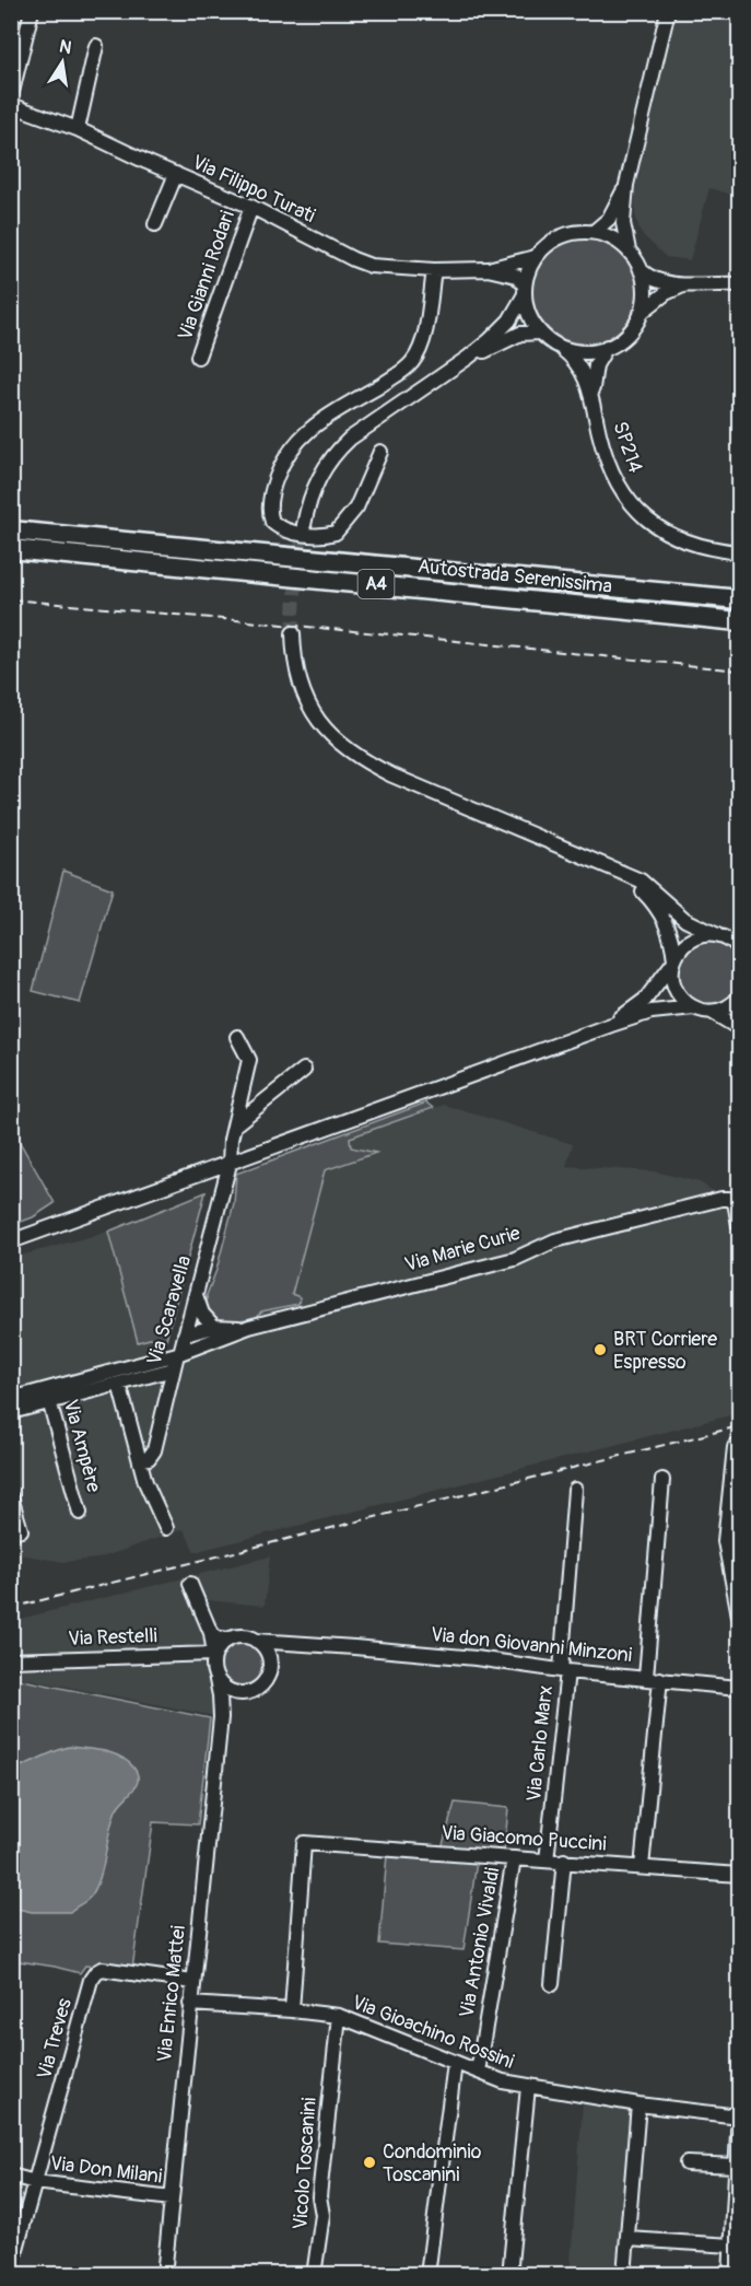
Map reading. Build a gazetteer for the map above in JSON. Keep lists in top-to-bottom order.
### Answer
{
  "streets": {
    "highway": ["Autostrada Serenissima", "A4"],
    "street": [
      "Via Filippo Turati",
      "Via Gianni Rodari",
      "SP214",
      "Via Marie Curie",
      "Via Scaravella",
      "Via Ampère",
      "Via Restelli",
      "Via don Giovanni Minzoni",
      "Via Carlo Marx",
      "Via Giacomo Puccini",
      "Via Antonio Vivaldi",
      "Via Enrico Mattei",
      "Via Gioachino Rossini",
      "Via Treves",
      "Vicolo Toscanini",
      "Via Don Milani"
    ]
  },
  "crossings": [
    ["Via Filippo Turati", "Via Gianni Rodari"],
    ["Via Filippo Turati", "SP214"],
    ["Via Marie Curie", "Via Scaravella"],
    ["Via Restelli", "Via don Giovanni Minzoni"],
    ["Via Restelli", "Via Enrico Mattei"],
    ["Via don Giovanni Minzoni", "Via Carlo Marx"],
    ["Via don Giovanni Minzoni", "Via Enrico Mattei"],
    ["Via Carlo Marx", "Via Giacomo Puccini"],
    ["Via Giacomo Puccini", "Via Antonio Vivaldi"],
    ["Via Giacomo Puccini", "Via Gioachino Rossini"],
    ["Via Antonio Vivaldi", "Via Gioachino Rossini"],
    ["Via Enrico Mattei", "Via Gioachino Rossini"],
    ["Via Enrico Mattei", "Via Treves"],
    ["Via Enrico Mattei", "Via Don Milani"],
    ["Via Gioachino Rossini", "Vicolo Toscanini"],
    ["Via Treves", "Via Don Milani"]
  ],
  "places": ["BRT Corriere Espresso", "Condominio Toscanini"],
  "north": "top"
}
